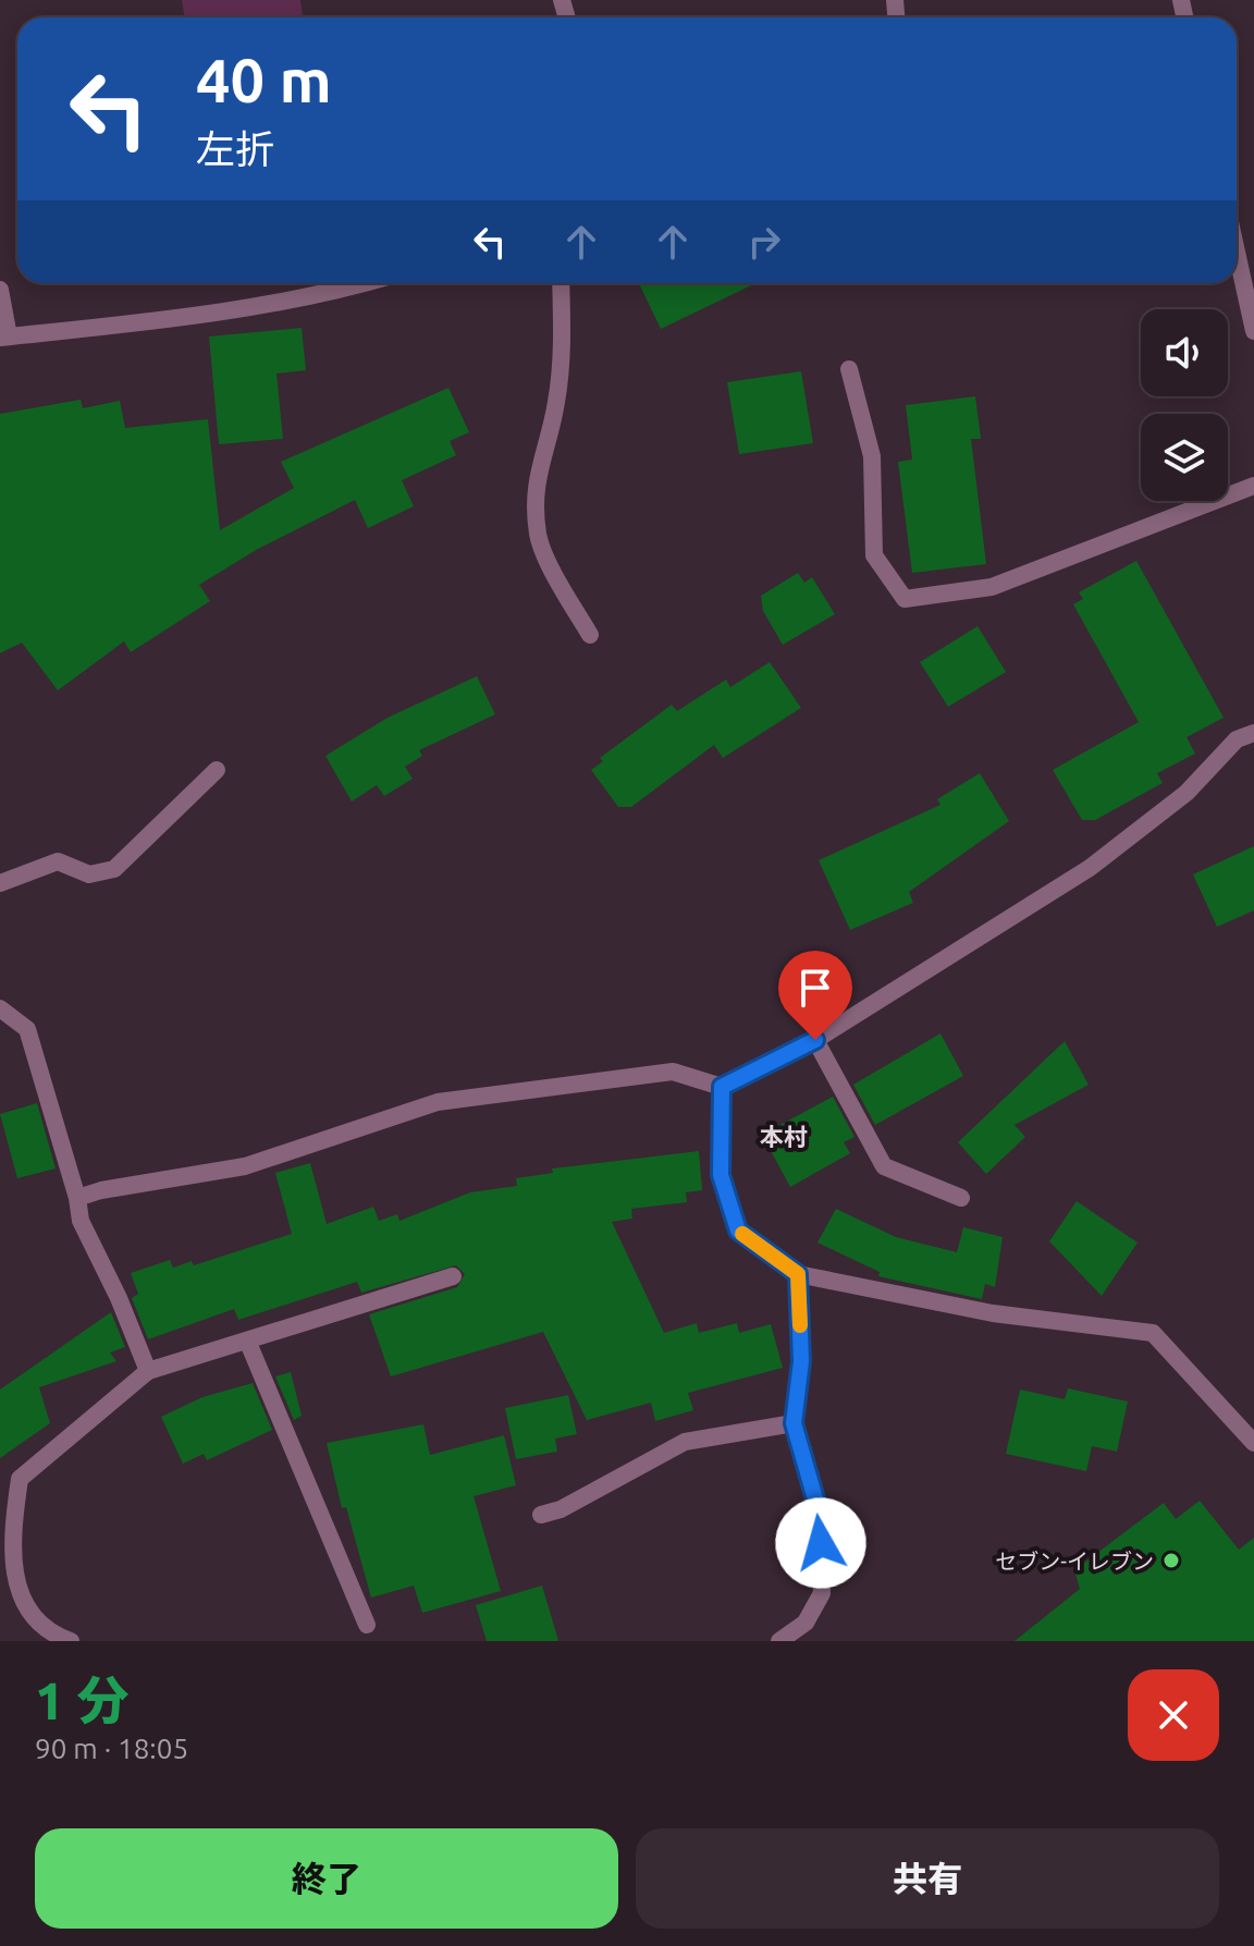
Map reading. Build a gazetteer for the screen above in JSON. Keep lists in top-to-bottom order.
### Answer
{
  "districts": ["本村"],
  "places": ["セブン-イレブン"],
  "page": {
    "turn": ["40 m", "左折"],
    "heading": ["1 分", "90 m · 18:05"],
    "buttons": ["終了", "共有"]
  }
}
